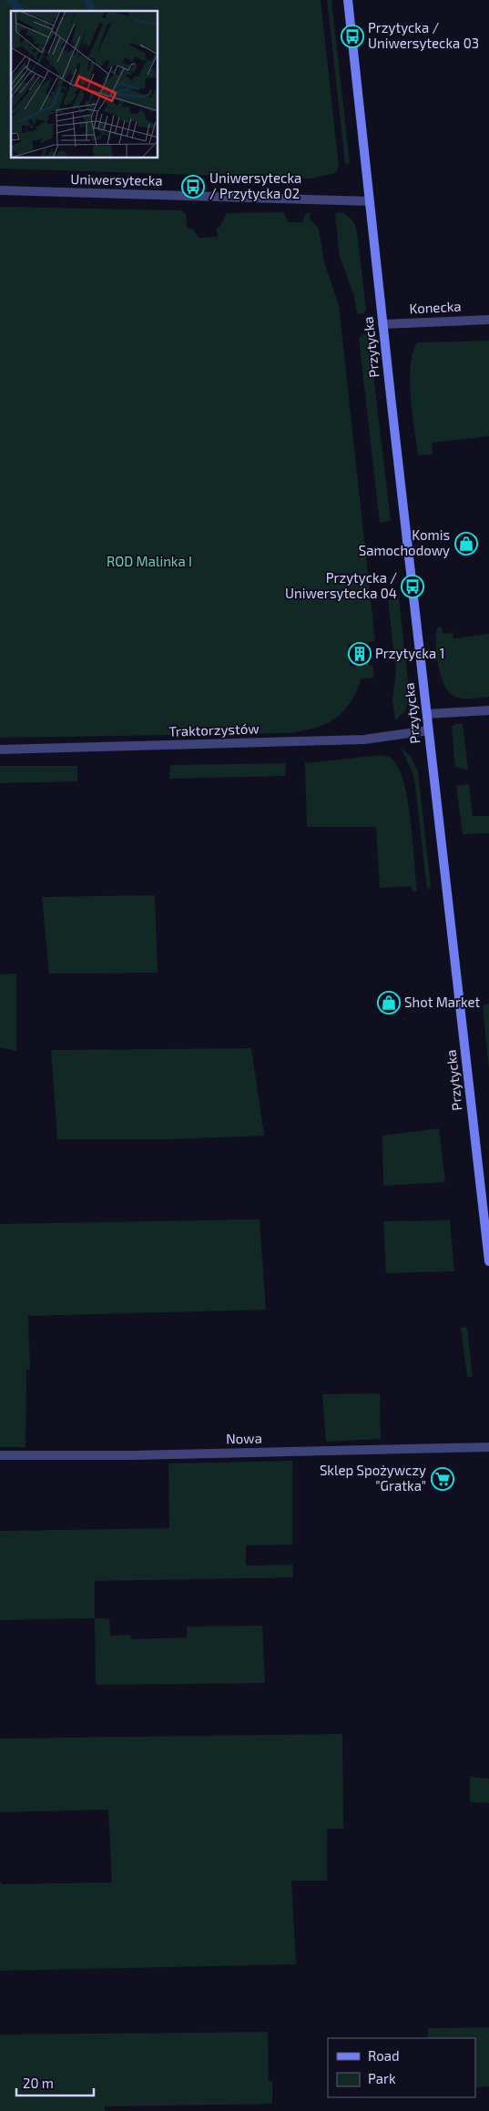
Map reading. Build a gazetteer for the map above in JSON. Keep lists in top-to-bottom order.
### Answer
{
  "streets": {
    "main road": ["Przytycka"],
    "street": [
      "Uniwersytecka",
      "Konecka",
      "Traktorzystów",
      "Nowa"
    ]
  },
  "crossings": [
    ["Uniwersytecka", "Przytycka"],
    ["Konecka", "Przytycka"],
    ["Przytycka", "Traktorzystów"]
  ],
  "parks": ["ROD Malinka I"],
  "places": {
    "bus stop": ["Przytycka / Uniwersytecka 03", "Uniwersytecka / Przytycka 02", "Przytycka / Uniwersytecka 04"],
    "shop": ["Komis Samochodowy", "Shot Market"],
    "building": ["Przytycka 1"],
    "supermarket": ["Sklep Spożywczy \"Gratka\""]
  },
  "legend": ["Road", "Park"],
  "scale_bar": "20 m"
}
